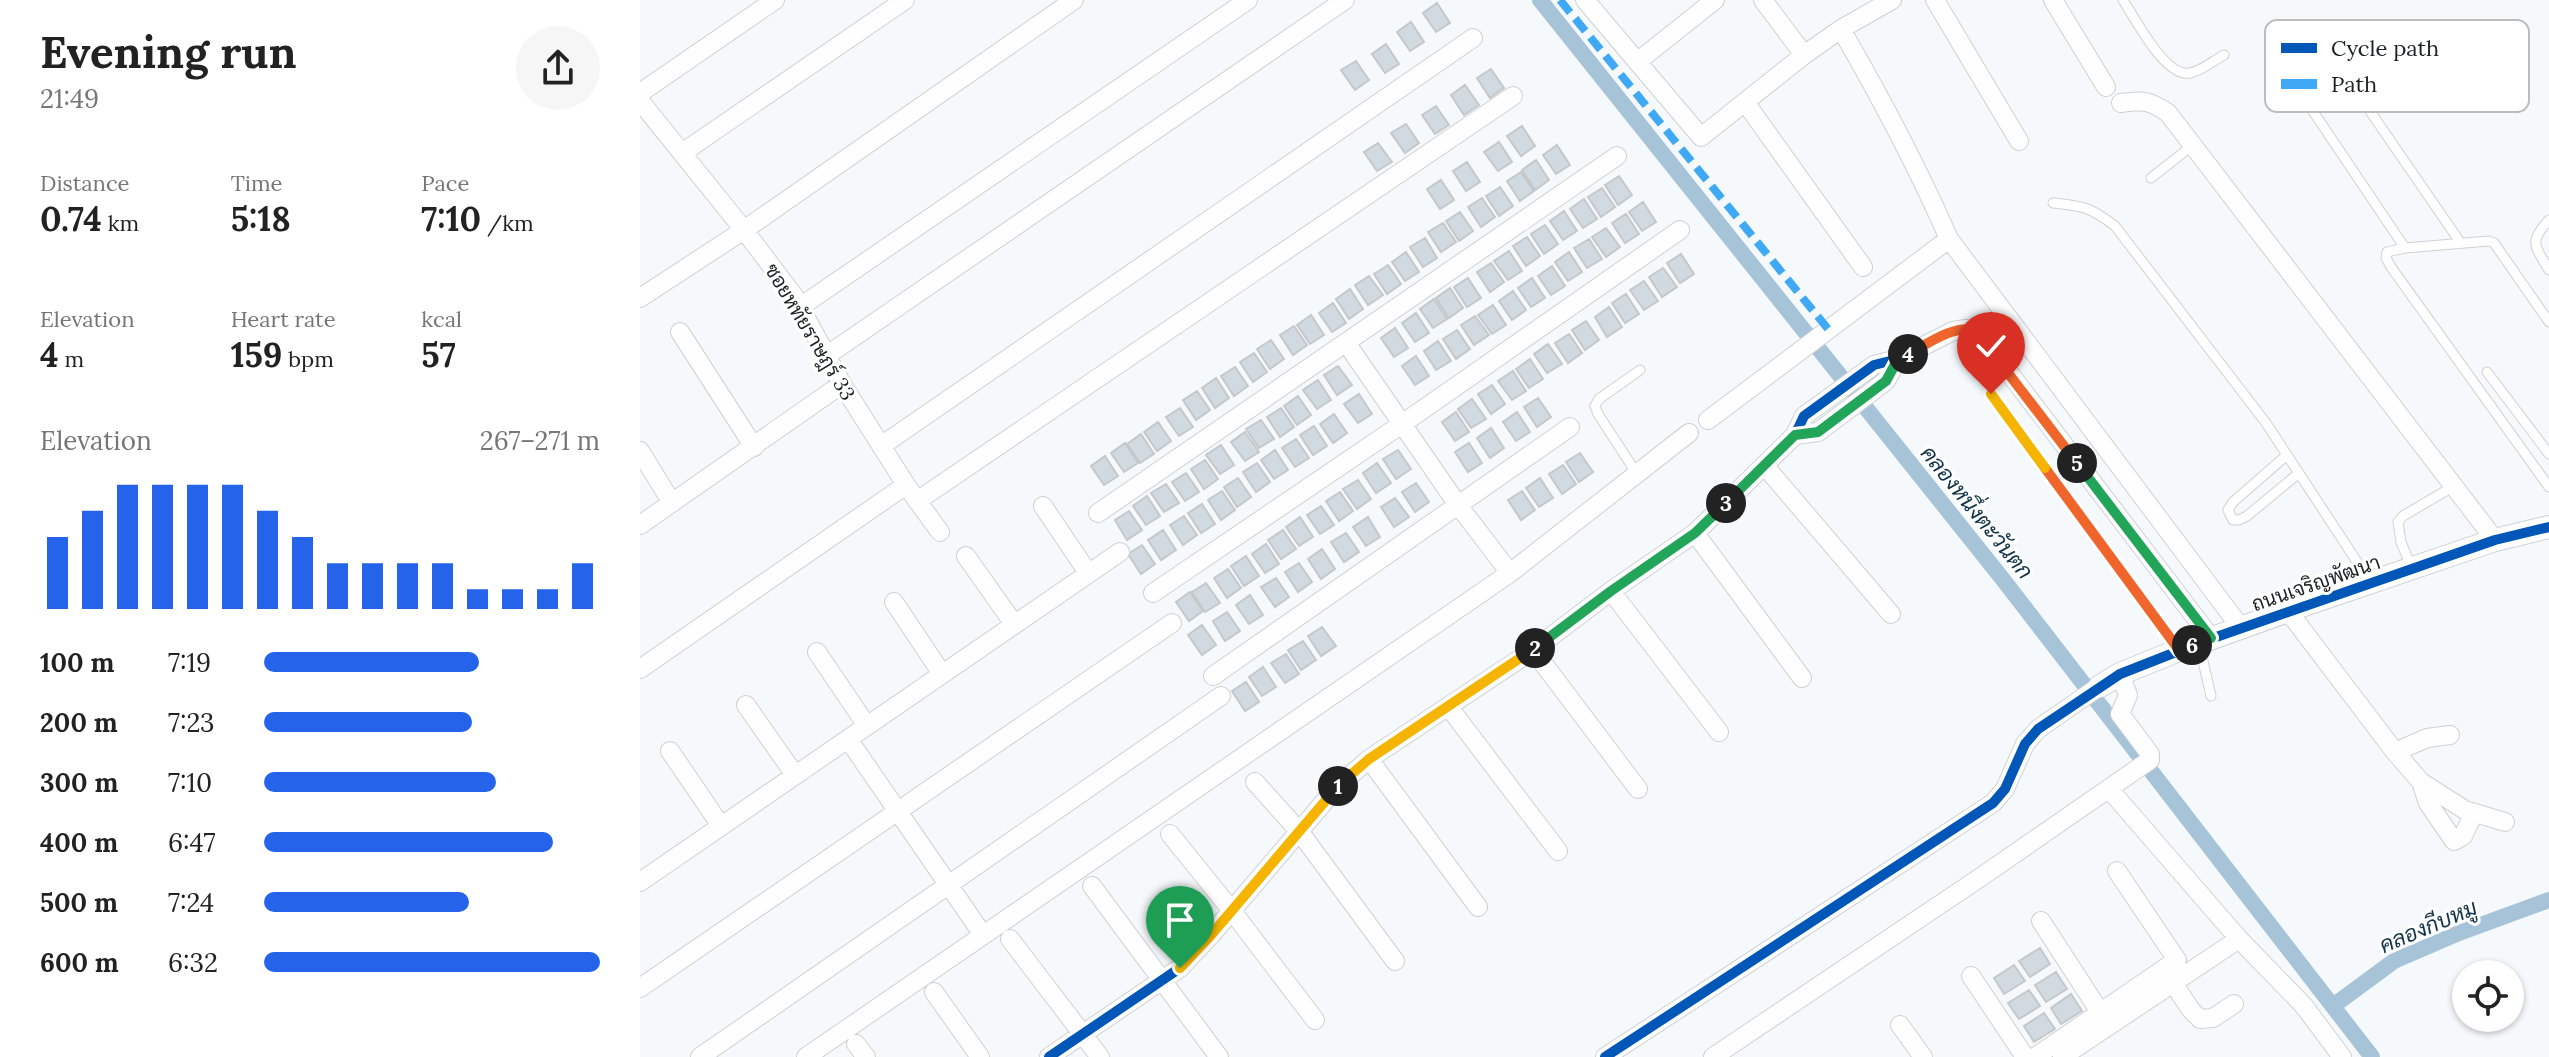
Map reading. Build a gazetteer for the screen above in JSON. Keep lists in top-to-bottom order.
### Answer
{
  "streets": {
    "street": ["ซอยหทัยราษฎร์ 33", "ถนนเจริญพัฒนา"]
  },
  "water": ["คลองหนึ่งตะวันตก", "คลองกีบหมู"],
  "legend": ["Cycle path", "Path"],
  "page": {
    "heading": ["Evening run", "21:49"],
    "stats": [
      ["Distance", "0.74 km"],
      ["Time", "5:18"],
      ["Pace", "7:10 /km"],
      ["Elevation", "4 m"],
      ["Heart rate", "159 bpm"],
      ["kcal", "57"]
    ],
    "pins": [
      "4",
      "5",
      "3",
      "6",
      "2",
      "1"
    ],
    "chart": ["Elevation", "267–271 m"],
    "list": [
      {
        "name": "100 m",
        "note": "7:19"
      },
      {
        "name": "200 m",
        "note": "7:23"
      },
      {
        "name": "300 m",
        "note": "7:10"
      },
      {
        "name": "400 m",
        "note": "6:47"
      },
      {
        "name": "500 m",
        "note": "7:24"
      },
      {
        "name": "600 m",
        "note": "6:32"
      }
    ]
  }
}
